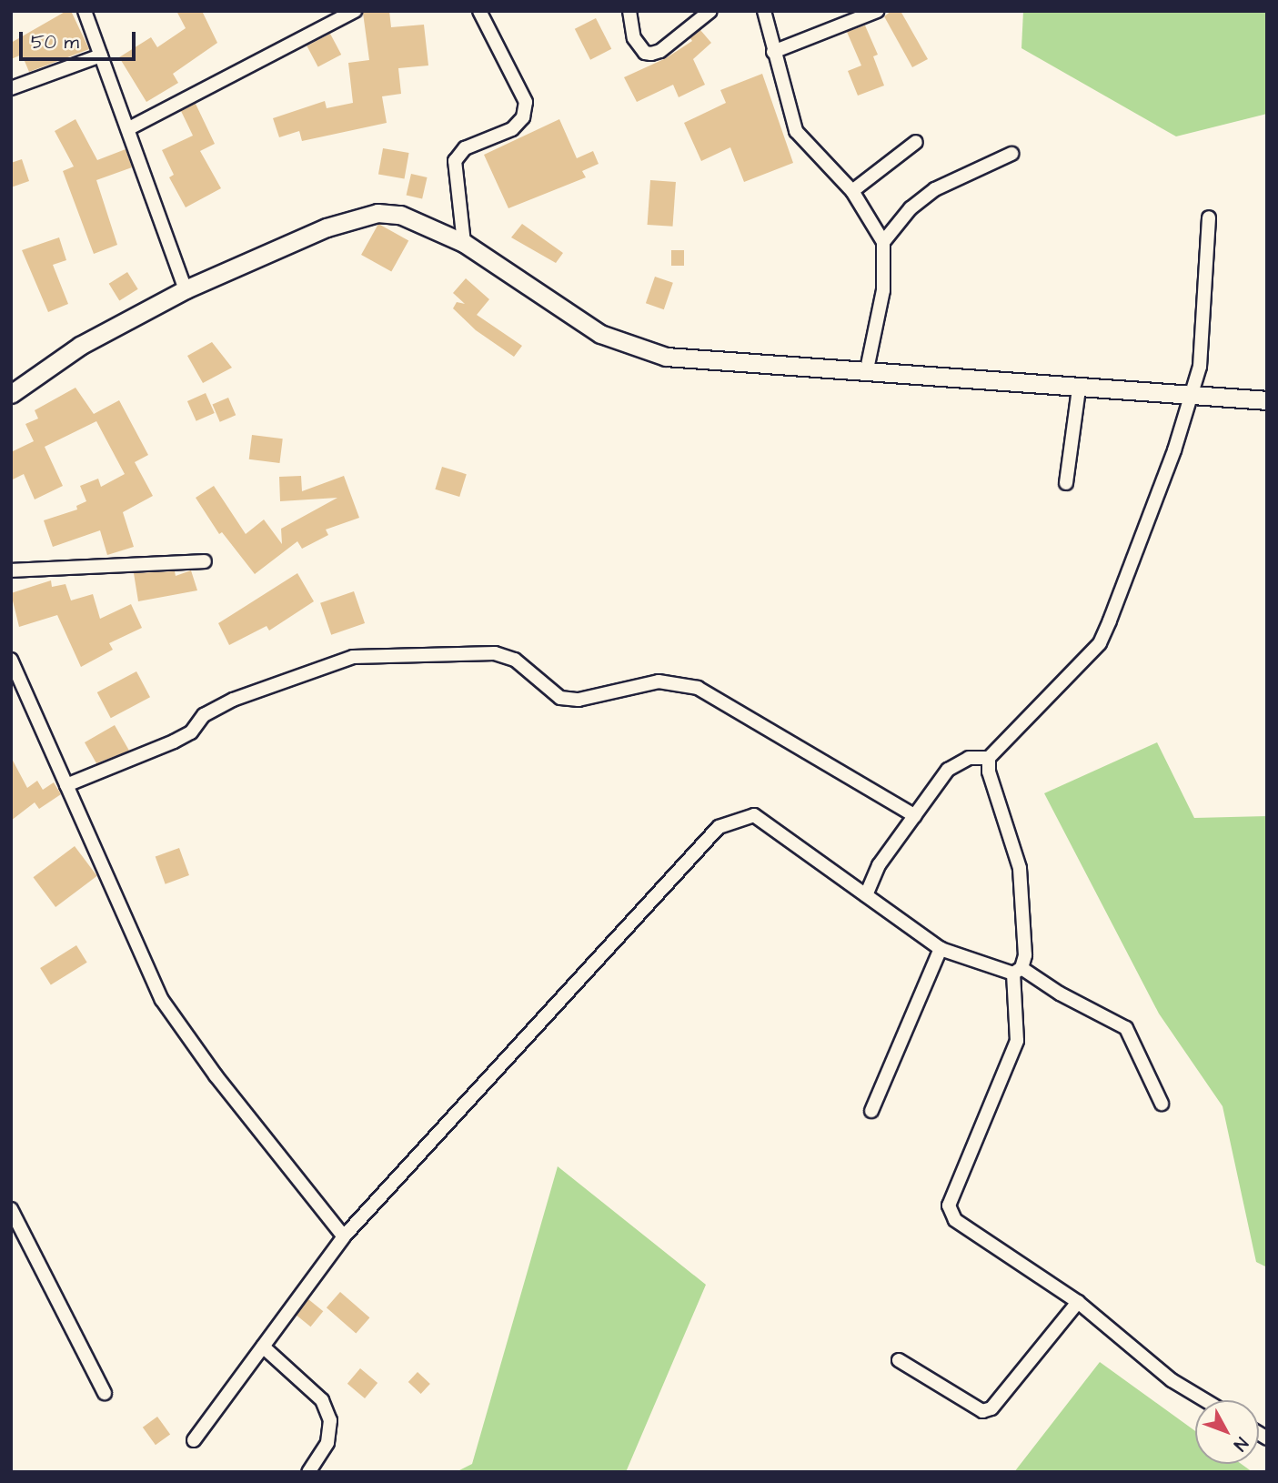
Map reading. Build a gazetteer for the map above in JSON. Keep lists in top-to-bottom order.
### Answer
{
  "scale_bar": "50 m",
  "north": "bottom right"
}
